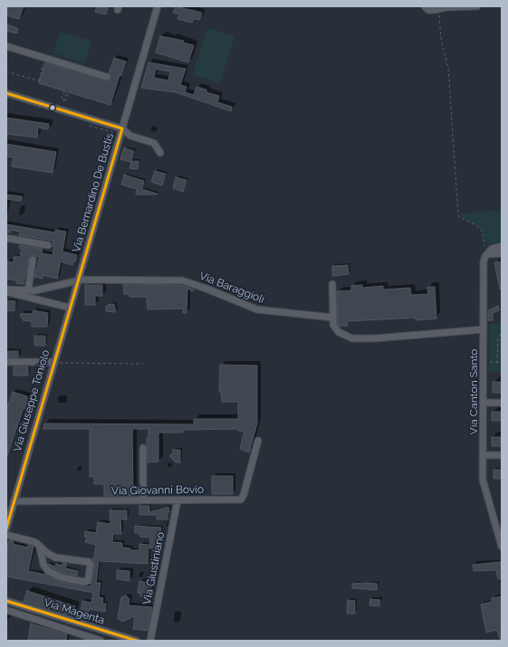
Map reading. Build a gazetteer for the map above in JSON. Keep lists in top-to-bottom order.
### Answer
{
  "streets": {
    "street": [
      "Via Bernardino De Bustis",
      "Via Baraggioli",
      "Via Canton Santo",
      "Via Giuseppe Toniolo",
      "Via Giovanni Bovio",
      "Via Giustiniano",
      "Via Magenta"
    ]
  },
  "crossings": [
    ["Via Bernardino De Bustis", "Via Baraggioli"],
    ["Via Bernardino De Bustis", "Via Giuseppe Toniolo"],
    ["Via Baraggioli", "Via Giuseppe Toniolo"],
    ["Via Giuseppe Toniolo", "Via Giovanni Bovio"],
    ["Via Giovanni Bovio", "Via Giustiniano"]
  ]
}
